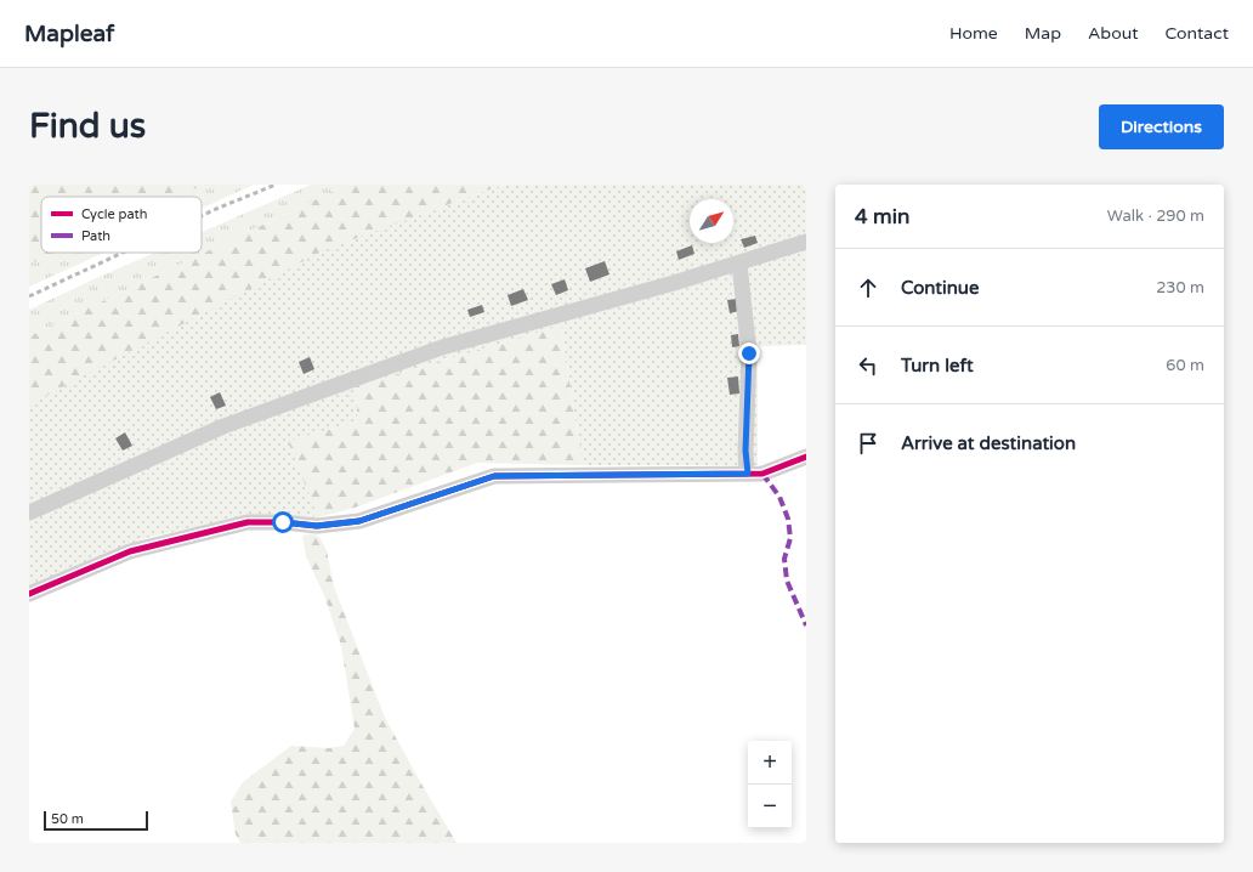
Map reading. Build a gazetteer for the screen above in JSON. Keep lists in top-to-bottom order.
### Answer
{
  "legend": ["Cycle path", "Path"],
  "scale_bar": "50 m",
  "north": "top right",
  "page": {
    "header": "Mapleaf",
    "nav": [
      "Home",
      "Map",
      "About",
      "Contact"
    ],
    "buttons": "Directions",
    "title": "Find us",
    "heading": ["4 min", "Walk · 290 m"],
    "list": [
      ["Continue", "230 m"],
      ["Turn left", "60 m"],
      "Arrive at destination"
    ],
    "map_buttons": ["+", "−"],
    "scale": "50 m"
  }
}
